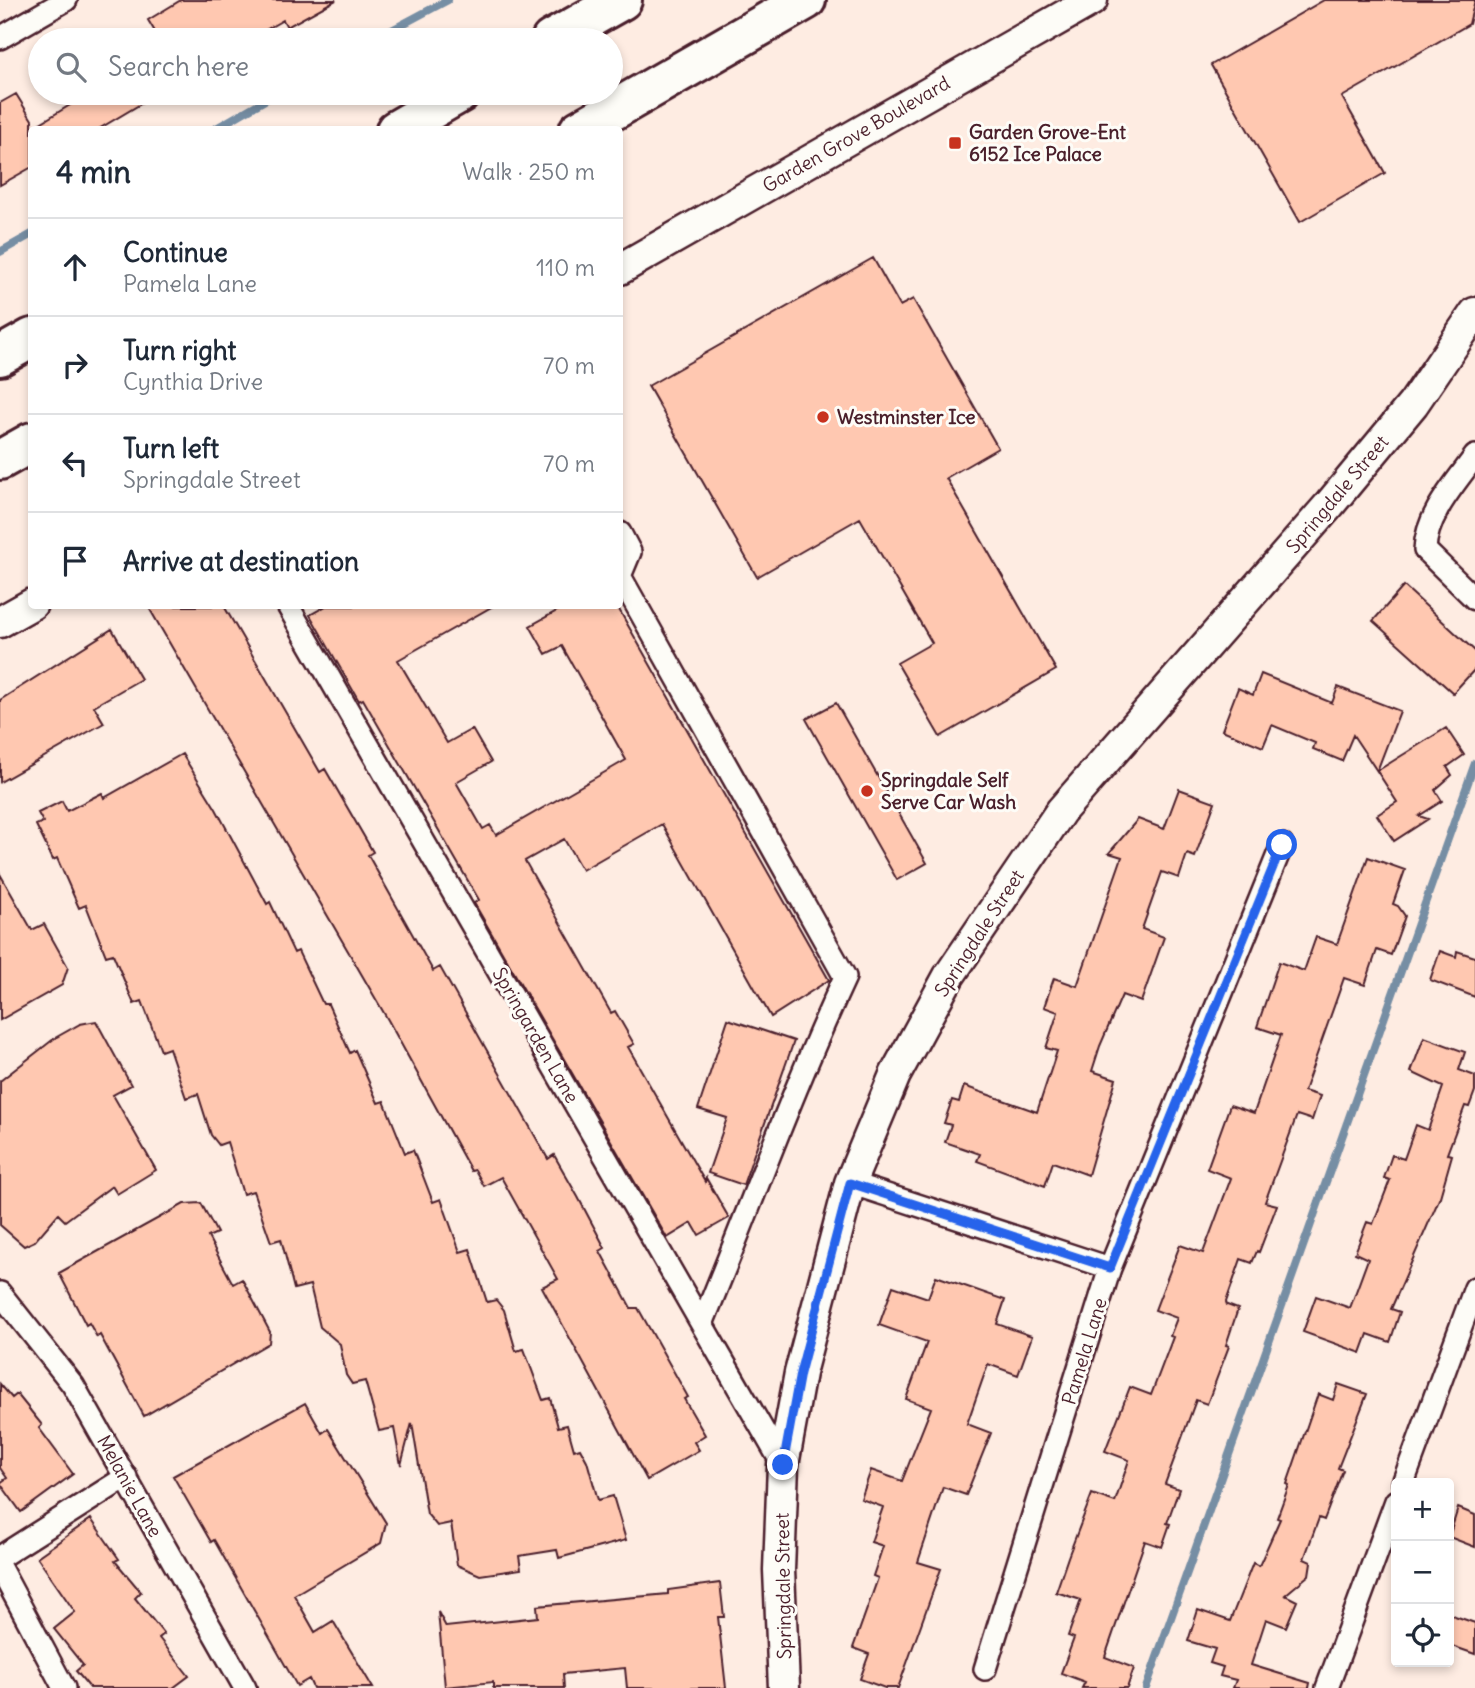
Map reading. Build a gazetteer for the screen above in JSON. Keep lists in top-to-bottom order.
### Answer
{
  "streets": {
    "main road": ["Garden Grove Boulevard", "Springdale Street"],
    "street": ["Springarden Lane", "Pamela Lane", "Melanie Lane"]
  },
  "crossings": [
    ["Springdale Street", "Springarden Lane"]
  ],
  "places": {
    "transit": ["Garden Grove-Ent 6152 Ice Palace"],
    "other": ["Westminster Ice", "Springdale Self Serve Car Wash"]
  },
  "page": {
    "search": "Search here",
    "heading": ["4 min", "Walk · 250 m"],
    "list": [
      ["Continue", "Pamela Lane", "110 m"],
      ["Turn right", "Cynthia Drive", "70 m"],
      ["Turn left", "Springdale Street", "70 m"],
      "Arrive at destination"
    ],
    "map_buttons": ["+", "−"]
  }
}
